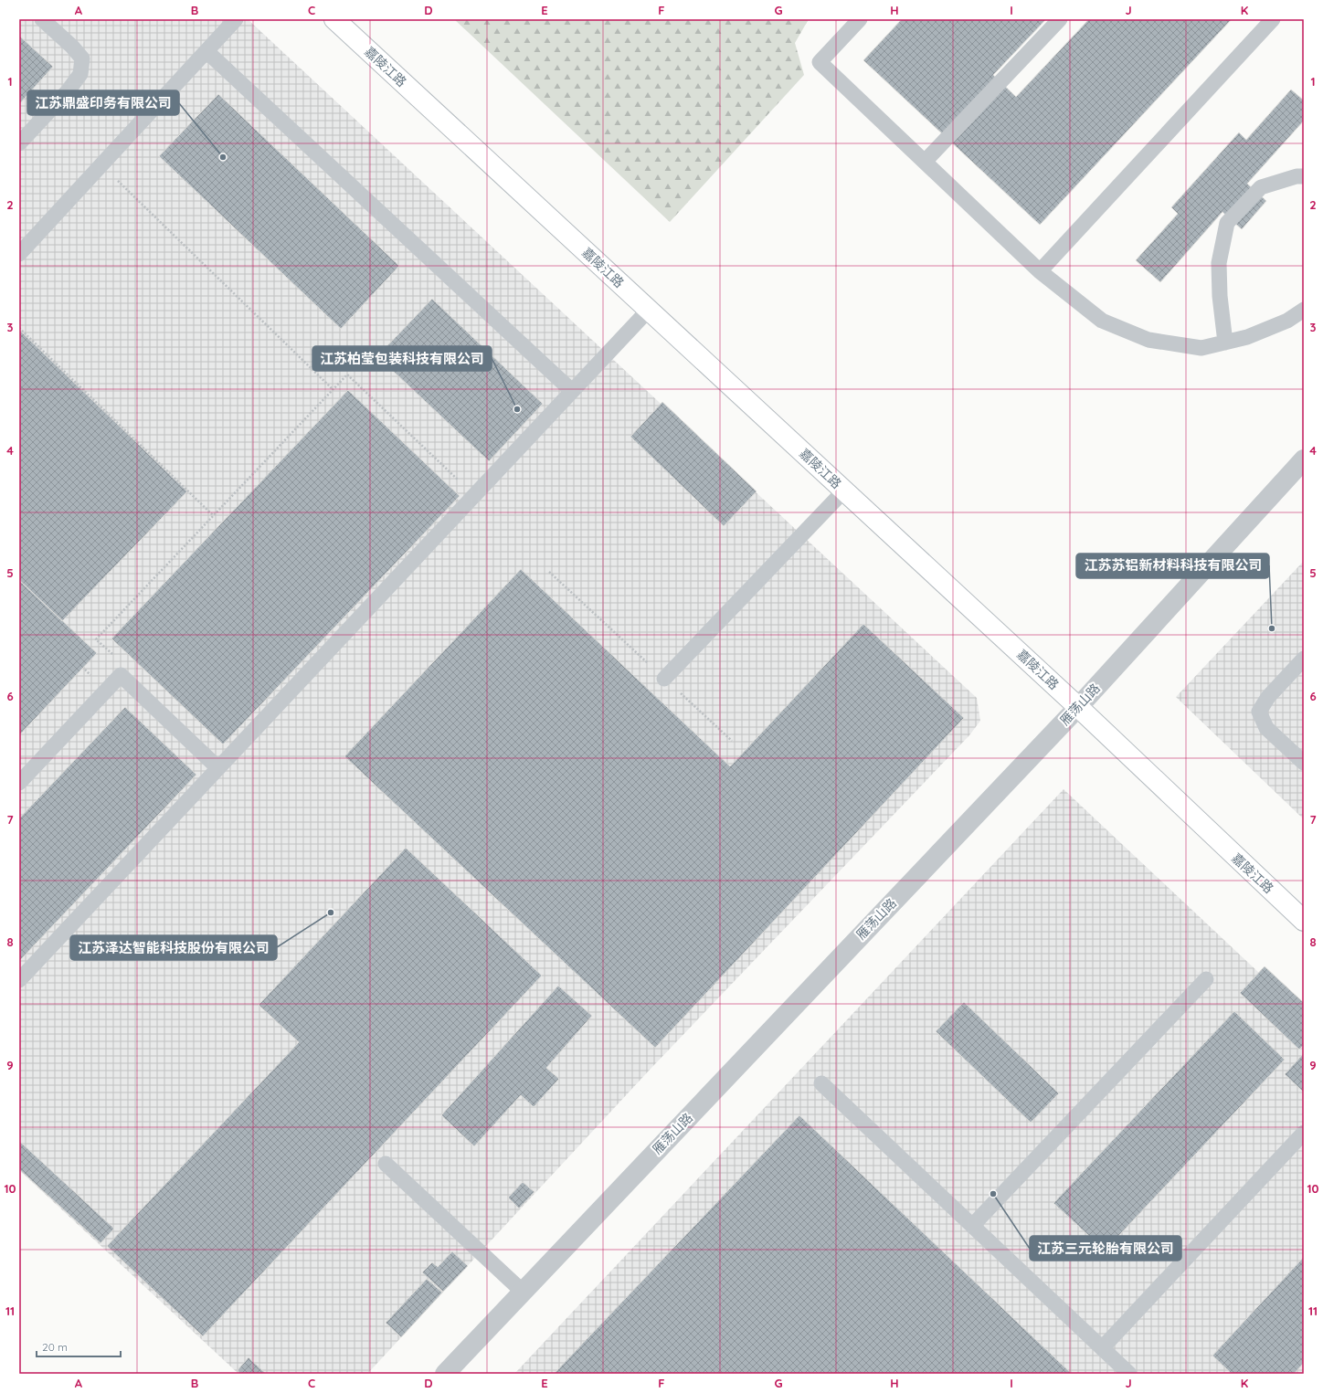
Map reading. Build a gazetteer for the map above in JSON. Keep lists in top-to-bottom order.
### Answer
{
  "streets": {
    "street": ["嘉陵江路", "雁荡山路"]
  },
  "crossings": [
    ["嘉陵江路", "雁荡山路"]
  ],
  "places": [
    "江苏鼎盛印务有限公司",
    "江苏柏莹包装科技有限公司",
    "江苏苏铝新材料科技有限公司",
    "江苏泽达智能科技股份有限公司",
    "江苏三元轮胎有限公司"
  ],
  "scale_bar": "20 m",
  "grid": {
    "columns": [
      "A",
      "B",
      "C",
      "D",
      "E",
      "F",
      "G",
      "H",
      "I",
      "J",
      "K"
    ],
    "rows": [
      "1",
      "2",
      "3",
      "4",
      "5",
      "6",
      "7",
      "8",
      "9",
      "10",
      "11"
    ]
  }
}
